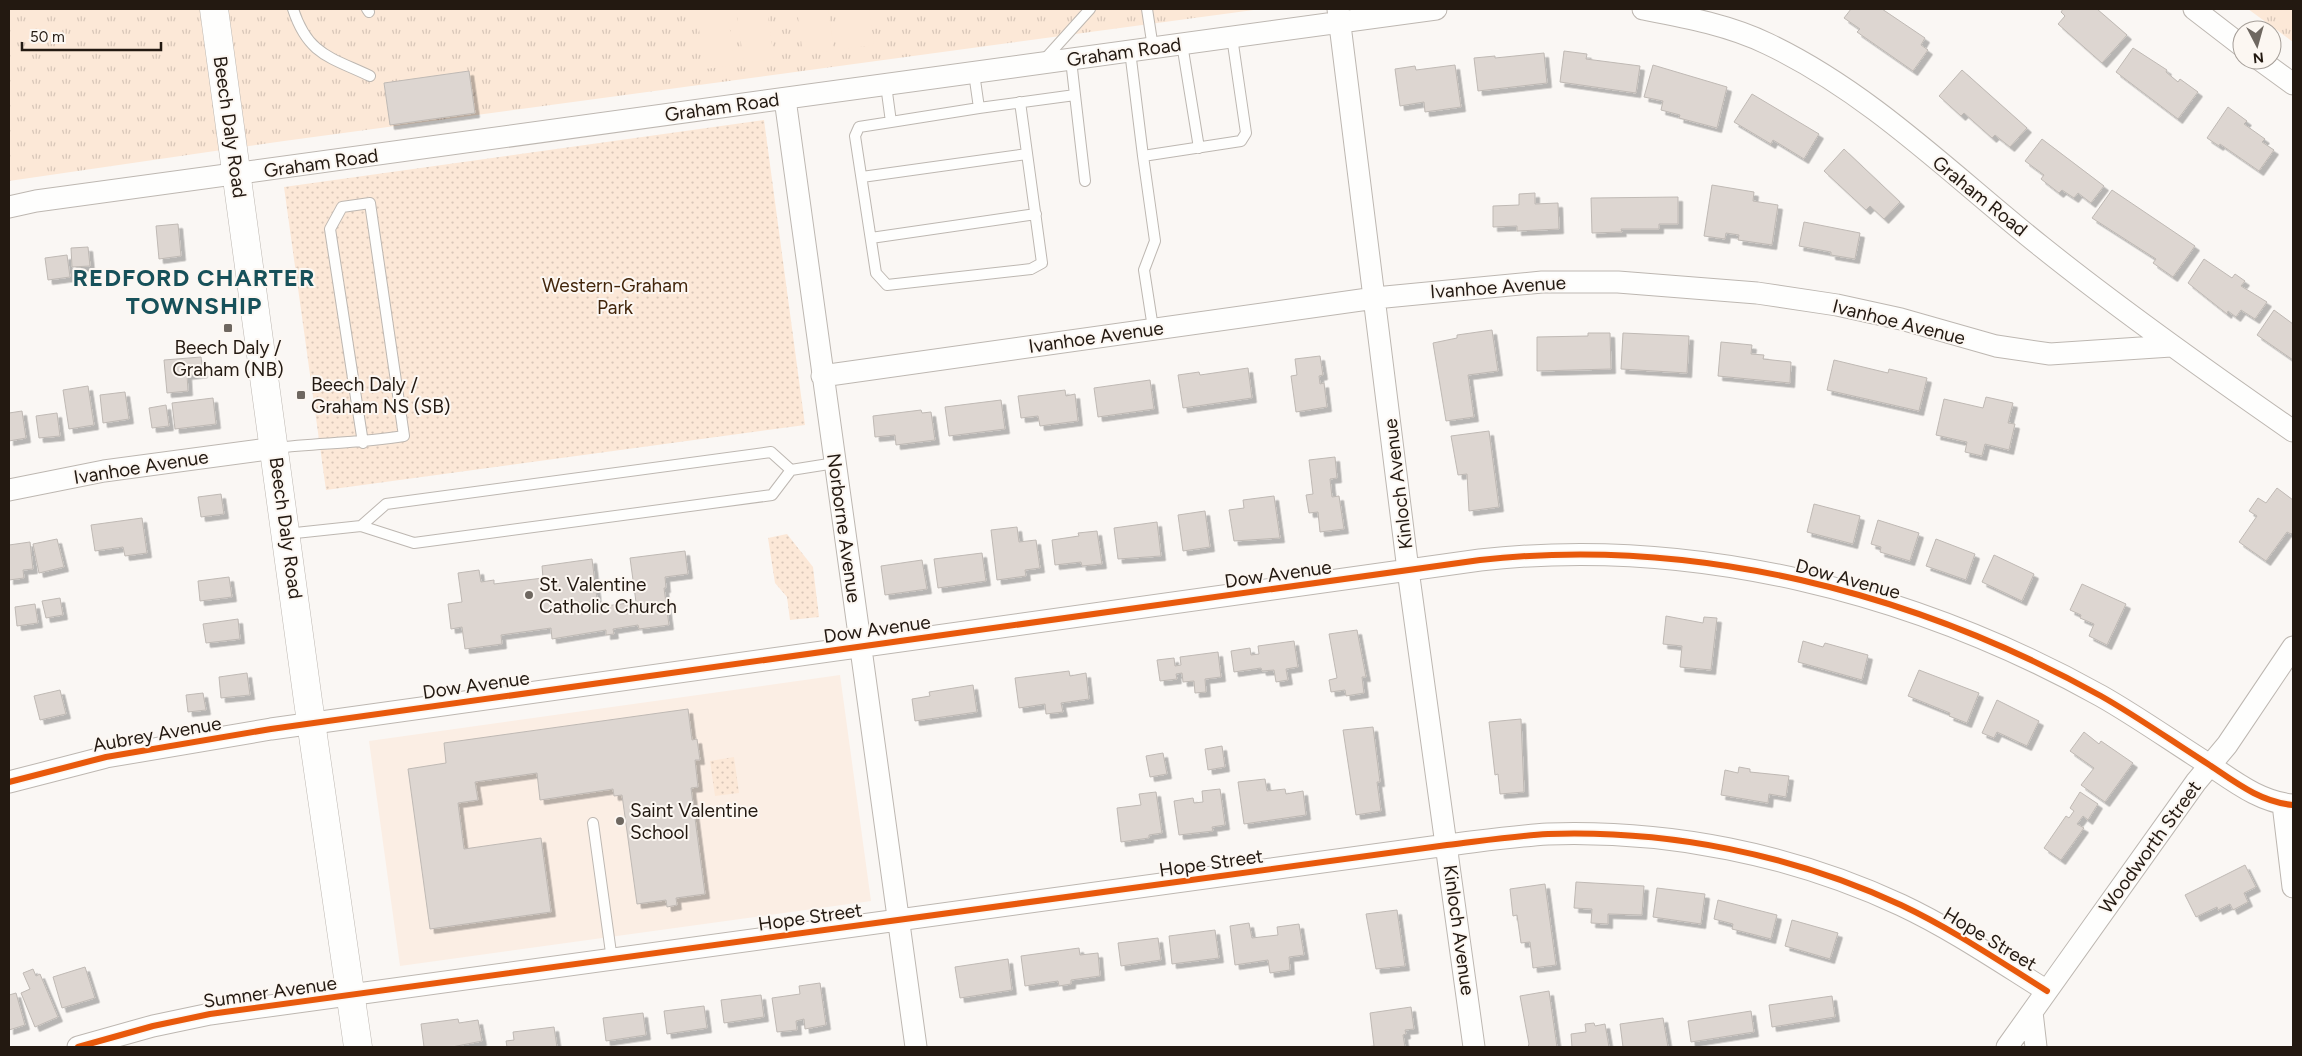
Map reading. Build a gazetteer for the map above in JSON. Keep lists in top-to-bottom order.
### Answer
{
  "streets": {
    "main road": ["Beech Daly Road"],
    "street": [
      "Graham Road",
      "Ivanhoe Avenue",
      "Kinloch Avenue",
      "Norborne Avenue",
      "Dow Avenue",
      "Aubrey Avenue",
      "Woodworth Street",
      "Hope Street",
      "Sumner Avenue"
    ]
  },
  "crossings": [
    ["Graham Road", "Beech Daly Road"],
    ["Graham Road", "Ivanhoe Avenue"],
    ["Graham Road", "Kinloch Avenue"],
    ["Graham Road", "Norborne Avenue"],
    ["Beech Daly Road", "Ivanhoe Avenue"],
    ["Beech Daly Road", "Dow Avenue"],
    ["Beech Daly Road", "Aubrey Avenue"],
    ["Beech Daly Road", "Hope Street"],
    ["Beech Daly Road", "Sumner Avenue"],
    ["Ivanhoe Avenue", "Kinloch Avenue"],
    ["Ivanhoe Avenue", "Norborne Avenue"],
    ["Kinloch Avenue", "Dow Avenue"],
    ["Kinloch Avenue", "Hope Street"],
    ["Norborne Avenue", "Dow Avenue"],
    ["Norborne Avenue", "Hope Street"],
    ["Dow Avenue", "Aubrey Avenue"],
    ["Dow Avenue", "Woodworth Street"],
    ["Woodworth Street", "Hope Street"],
    ["Hope Street", "Sumner Avenue"]
  ],
  "districts": ["REDFORD CHARTER TOWNSHIP"],
  "parks": ["Western-Graham Park"],
  "places": {
    "transit": ["Beech Daly / Graham (NB)", "Beech Daly / Graham NS (SB)"],
    "other": ["St. Valentine Catholic Church", "Saint Valentine School"]
  },
  "scale_bar": "50 m",
  "north": "bottom"
}
